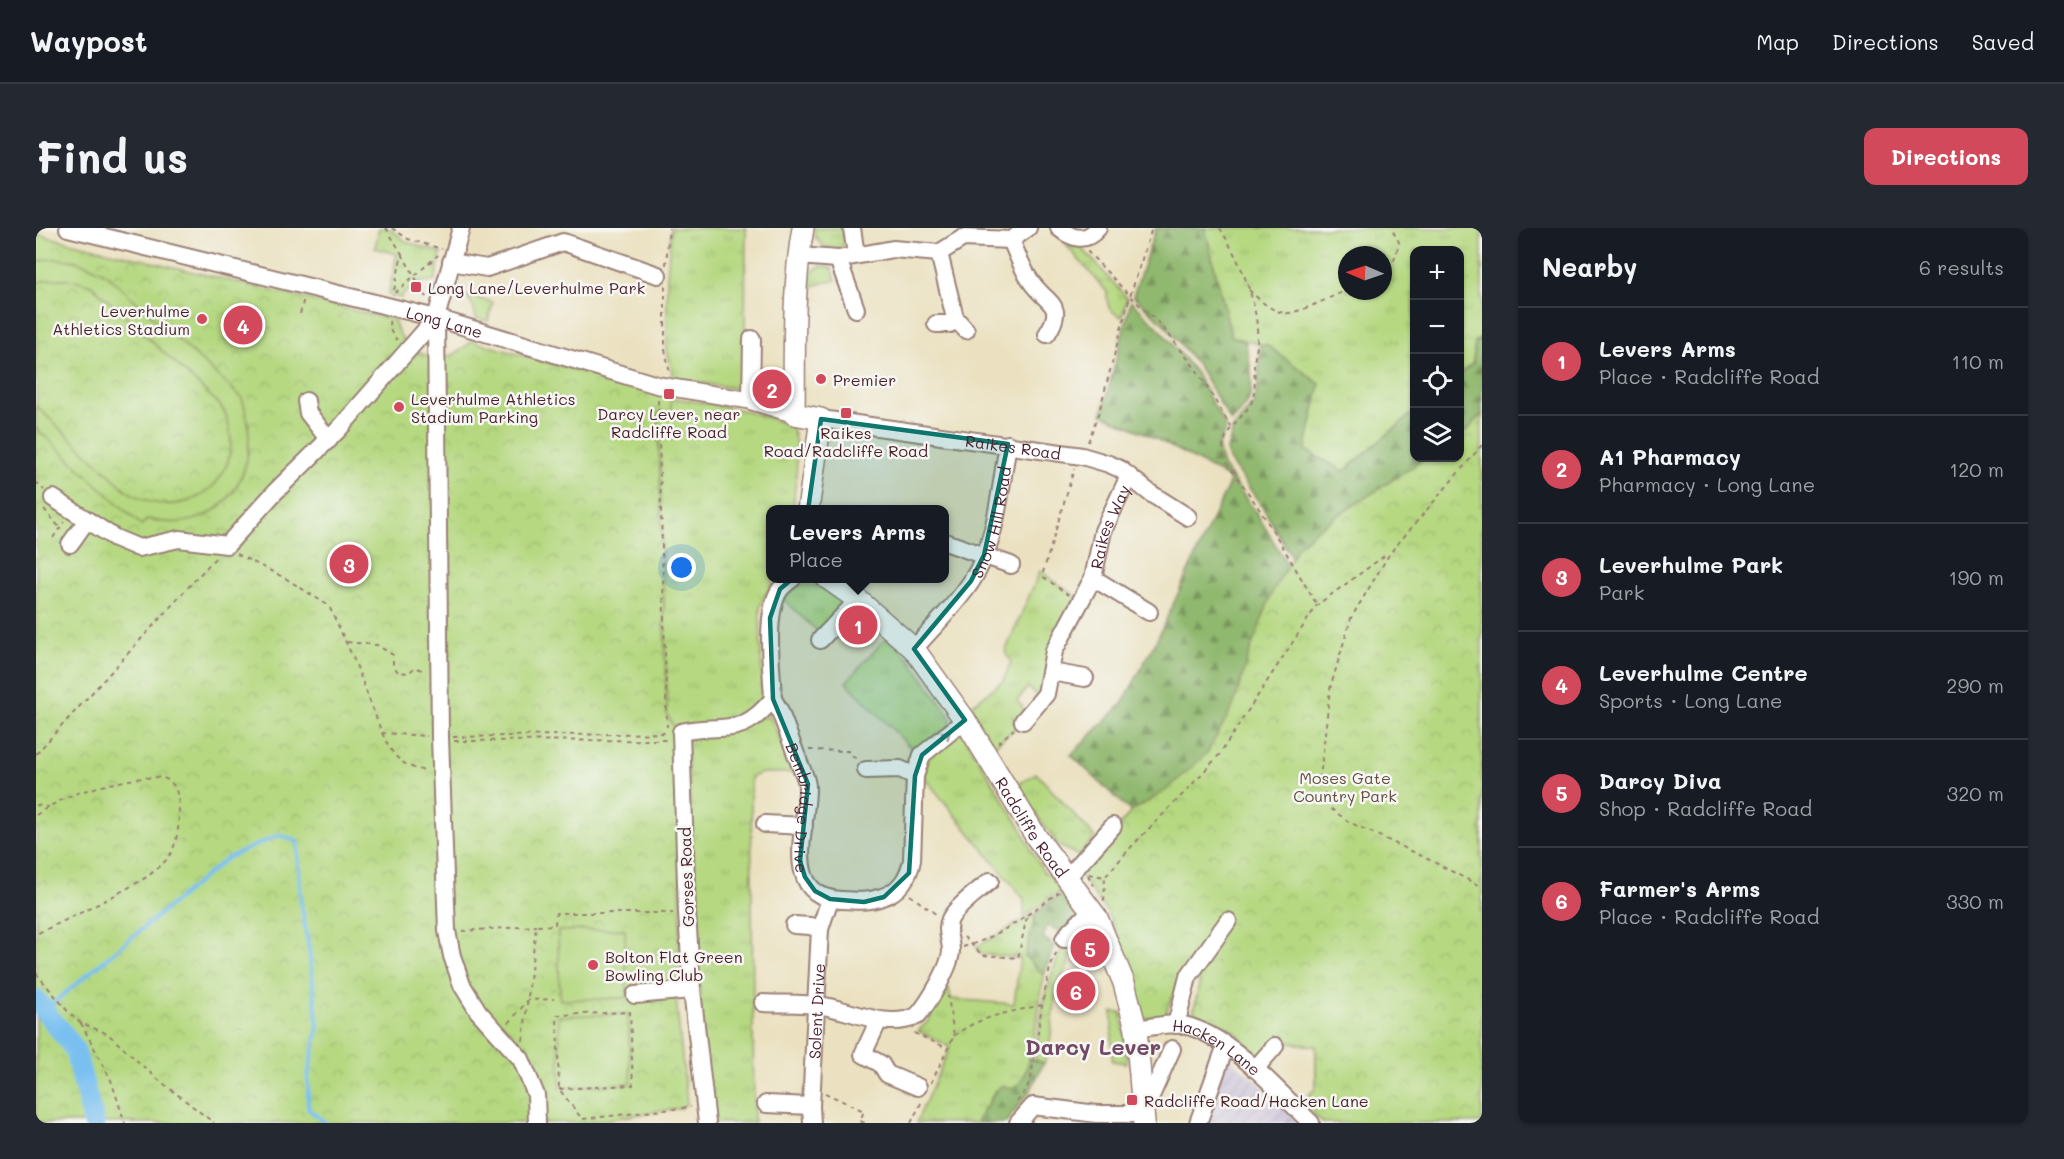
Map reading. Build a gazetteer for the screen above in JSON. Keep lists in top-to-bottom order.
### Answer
{
  "streets": {
    "main road": ["Long Lane", "Radcliffe Road"],
    "street": [
      "Raikes Road",
      "Snow Hill Road",
      "Raikes Way",
      "Bembridge Drive",
      "Gorses Road",
      "Solent Drive",
      "Hacken Lane"
    ]
  },
  "crossings": [
    ["Long Lane", "Raikes Road"],
    ["Raikes Road", "Snow Hill Road"],
    ["Raikes Road", "Raikes Way"],
    ["Snow Hill Road", "Radcliffe Road"],
    ["Bembridge Drive", "Gorses Road"],
    ["Bembridge Drive", "Solent Drive"],
    ["Radcliffe Road", "Hacken Lane"]
  ],
  "districts": ["Darcy Lever"],
  "parks": ["Moses Gate Country Park"],
  "places": {
    "transit": [
      "Long Lane/Leverhulme Park",
      "Darcy Lever, near Radcliffe Road",
      "Raikes Road/Radcliffe Road",
      "Radcliffe Road/Hacken Lane"
    ],
    "other": [
      "Leverhulme Athletics Stadium",
      "Premier",
      "Leverhulme Athletics Stadium Parking",
      "Bolton Flat Green Bowling Club"
    ]
  },
  "north": "left",
  "page": {
    "header": "Waypost",
    "nav": ["Map", "Directions", "Saved"],
    "buttons": "Directions",
    "title": "Find us",
    "heading": ["Nearby", "6 results"],
    "map_buttons": ["+", "−"],
    "pins": [
      "4",
      "2",
      "3",
      "1",
      "5",
      "6"
    ],
    "list": [
      {
        "mark": "1",
        "name": "Levers Arms",
        "note": "Place · Radcliffe Road",
        "value": "110 m"
      },
      {
        "mark": "2",
        "name": "A1 Pharmacy",
        "note": "Pharmacy · Long Lane",
        "value": "120 m"
      },
      {
        "mark": "3",
        "name": "Leverhulme Park",
        "note": "Park",
        "value": "190 m"
      },
      {
        "mark": "4",
        "name": "Leverhulme Centre",
        "note": "Sports · Long Lane",
        "value": "290 m"
      },
      {
        "mark": "5",
        "name": "Darcy Diva",
        "note": "Shop · Radcliffe Road",
        "value": "320 m"
      },
      {
        "mark": "6",
        "name": "Farmer's Arms",
        "note": "Place · Radcliffe Road",
        "value": "330 m"
      }
    ],
    "popup": ["Levers Arms", "Place"]
  }
}
